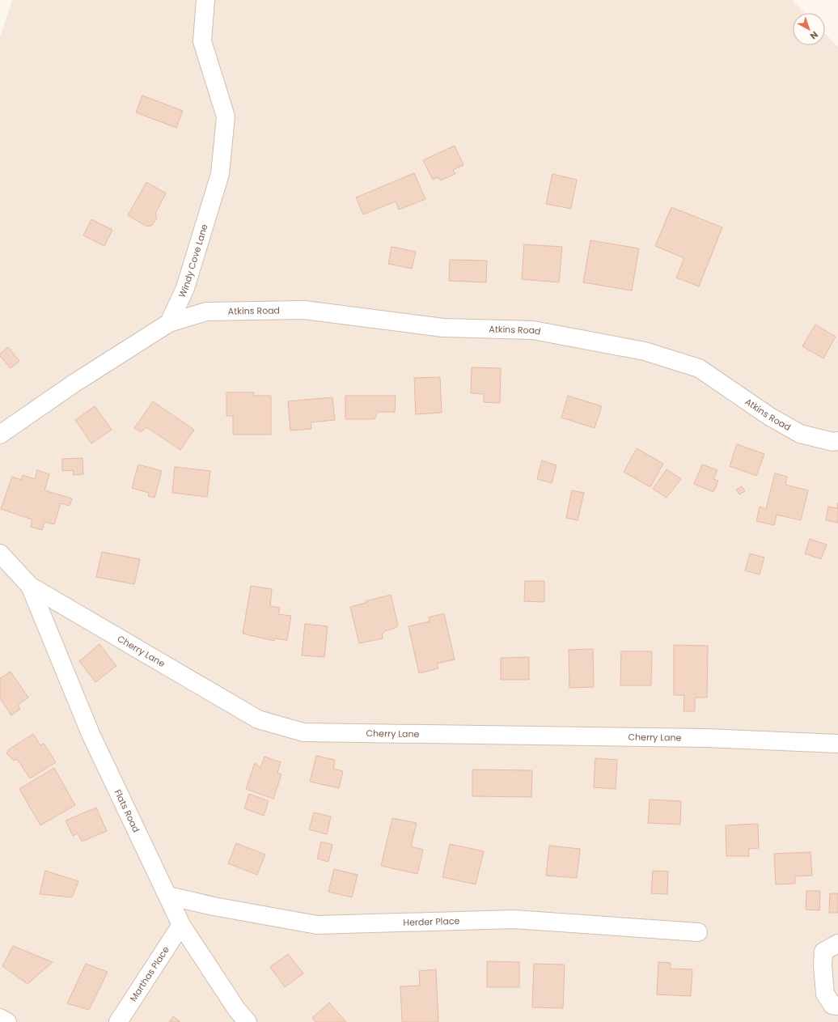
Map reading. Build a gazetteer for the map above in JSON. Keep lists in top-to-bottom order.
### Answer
{
  "streets": {
    "street": [
      "Windy Cove Lane",
      "Atkins Road",
      "Cherry Lane",
      "Flats Road",
      "Herder Place",
      "Marthas Place"
    ]
  },
  "crossings": [
    ["Windy Cove Lane", "Atkins Road"],
    ["Cherry Lane", "Flats Road"],
    ["Flats Road", "Herder Place"],
    ["Flats Road", "Marthas Place"]
  ],
  "north": "bottom right"
}
